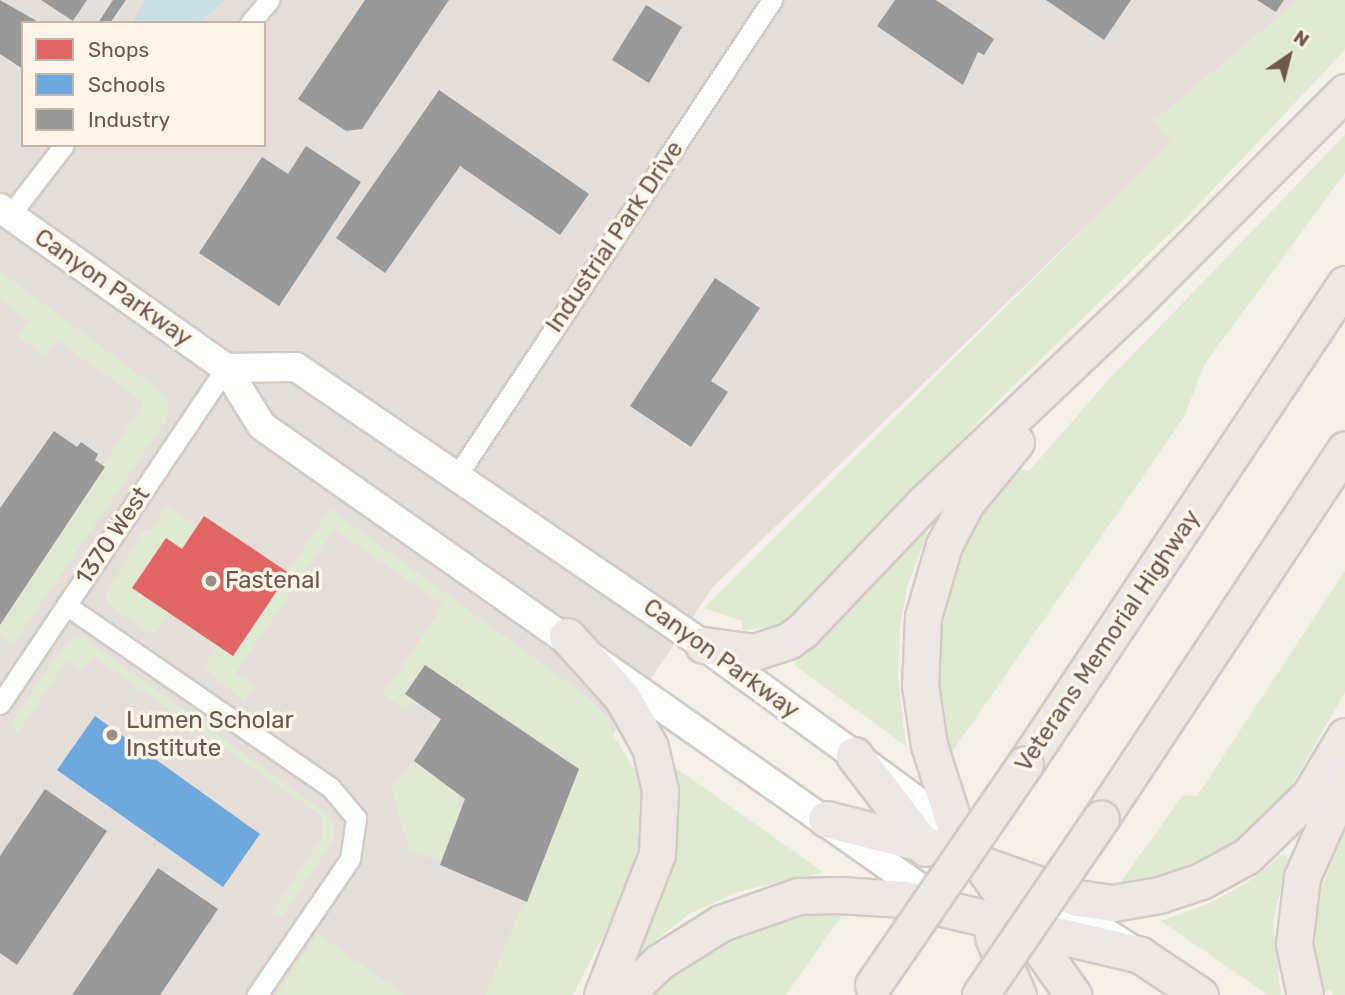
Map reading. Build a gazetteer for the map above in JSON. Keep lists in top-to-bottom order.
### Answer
{
  "streets": {
    "highway": ["Canyon Parkway", "Veterans Memorial Highway"],
    "street": ["Industrial Park Drive", "1370 West"]
  },
  "crossings": [
    ["Industrial Park Drive", "Canyon Parkway"],
    ["Canyon Parkway", "1370 West"]
  ],
  "places": ["Fastenal", "Lumen Scholar Institute"],
  "legend": ["Shops", "Schools", "Industry"],
  "north": "top right"
}
